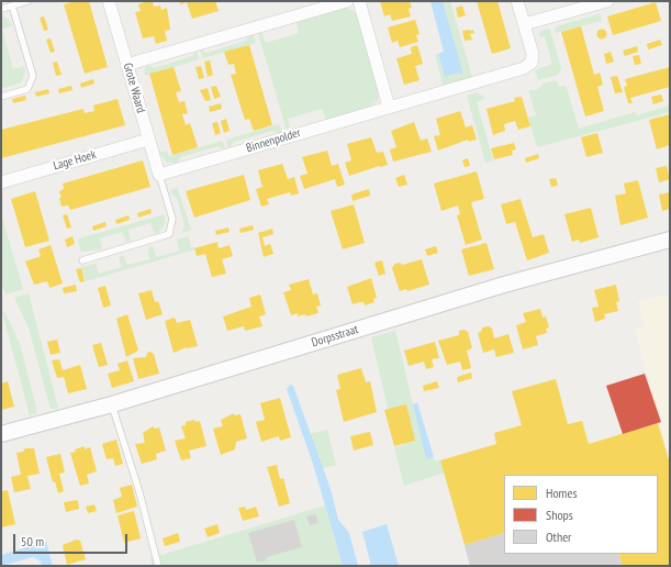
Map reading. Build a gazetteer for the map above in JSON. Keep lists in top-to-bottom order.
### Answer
{
  "streets": {
    "street": [
      "Grote Waard",
      "Binnenpolder",
      "Lage Hoek",
      "Dorpsstraat"
    ]
  },
  "crossings": [
    ["Grote Waard", "Binnenpolder"],
    ["Grote Waard", "Lage Hoek"]
  ],
  "legend": ["Homes", "Shops", "Other"],
  "scale_bar": "50 m"
}
